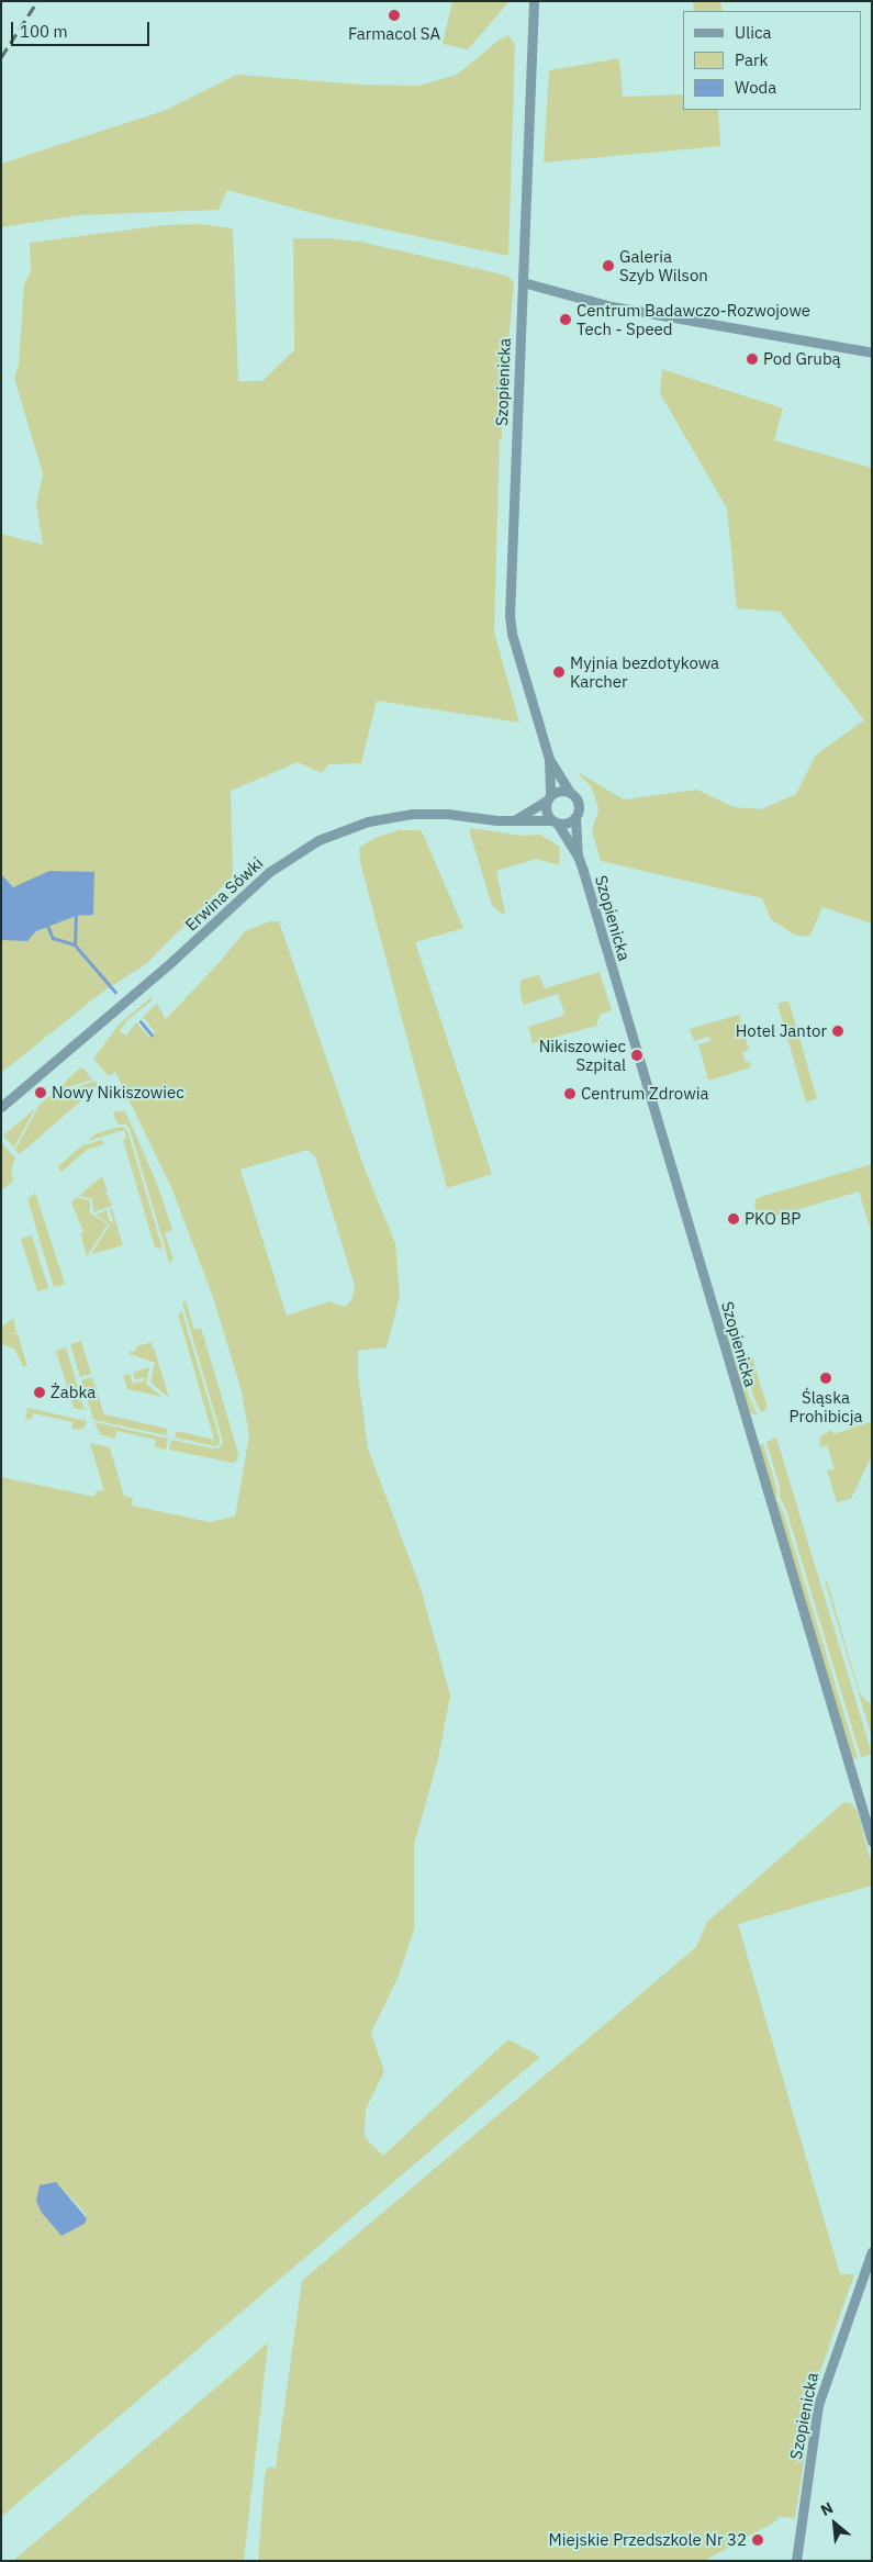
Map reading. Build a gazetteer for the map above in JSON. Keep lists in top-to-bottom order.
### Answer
{
  "streets": {
    "street": ["Szopienicka", "Erwina Sówki"]
  },
  "crossings": [
    ["Szopienicka", "Erwina Sówki"]
  ],
  "places": [
    "Farmacol SA",
    "Galeria Szyb Wilson",
    "Centrum Badawczo-Rozwojowe Tech - Speed",
    "Pod Grubą",
    "Myjnia bezdotykowa Karcher",
    "Hotel Jantor",
    "Nikiszowiec Szpital",
    "Nowy Nikiszowiec",
    "Centrum Zdrowia",
    "PKO BP",
    "Śląska Prohibicja",
    "Żabka",
    "Miejskie Przedszkole Nr 32"
  ],
  "legend": ["Ulica", "Park", "Woda"],
  "scale_bar": "100 m",
  "north": "top left"
}
